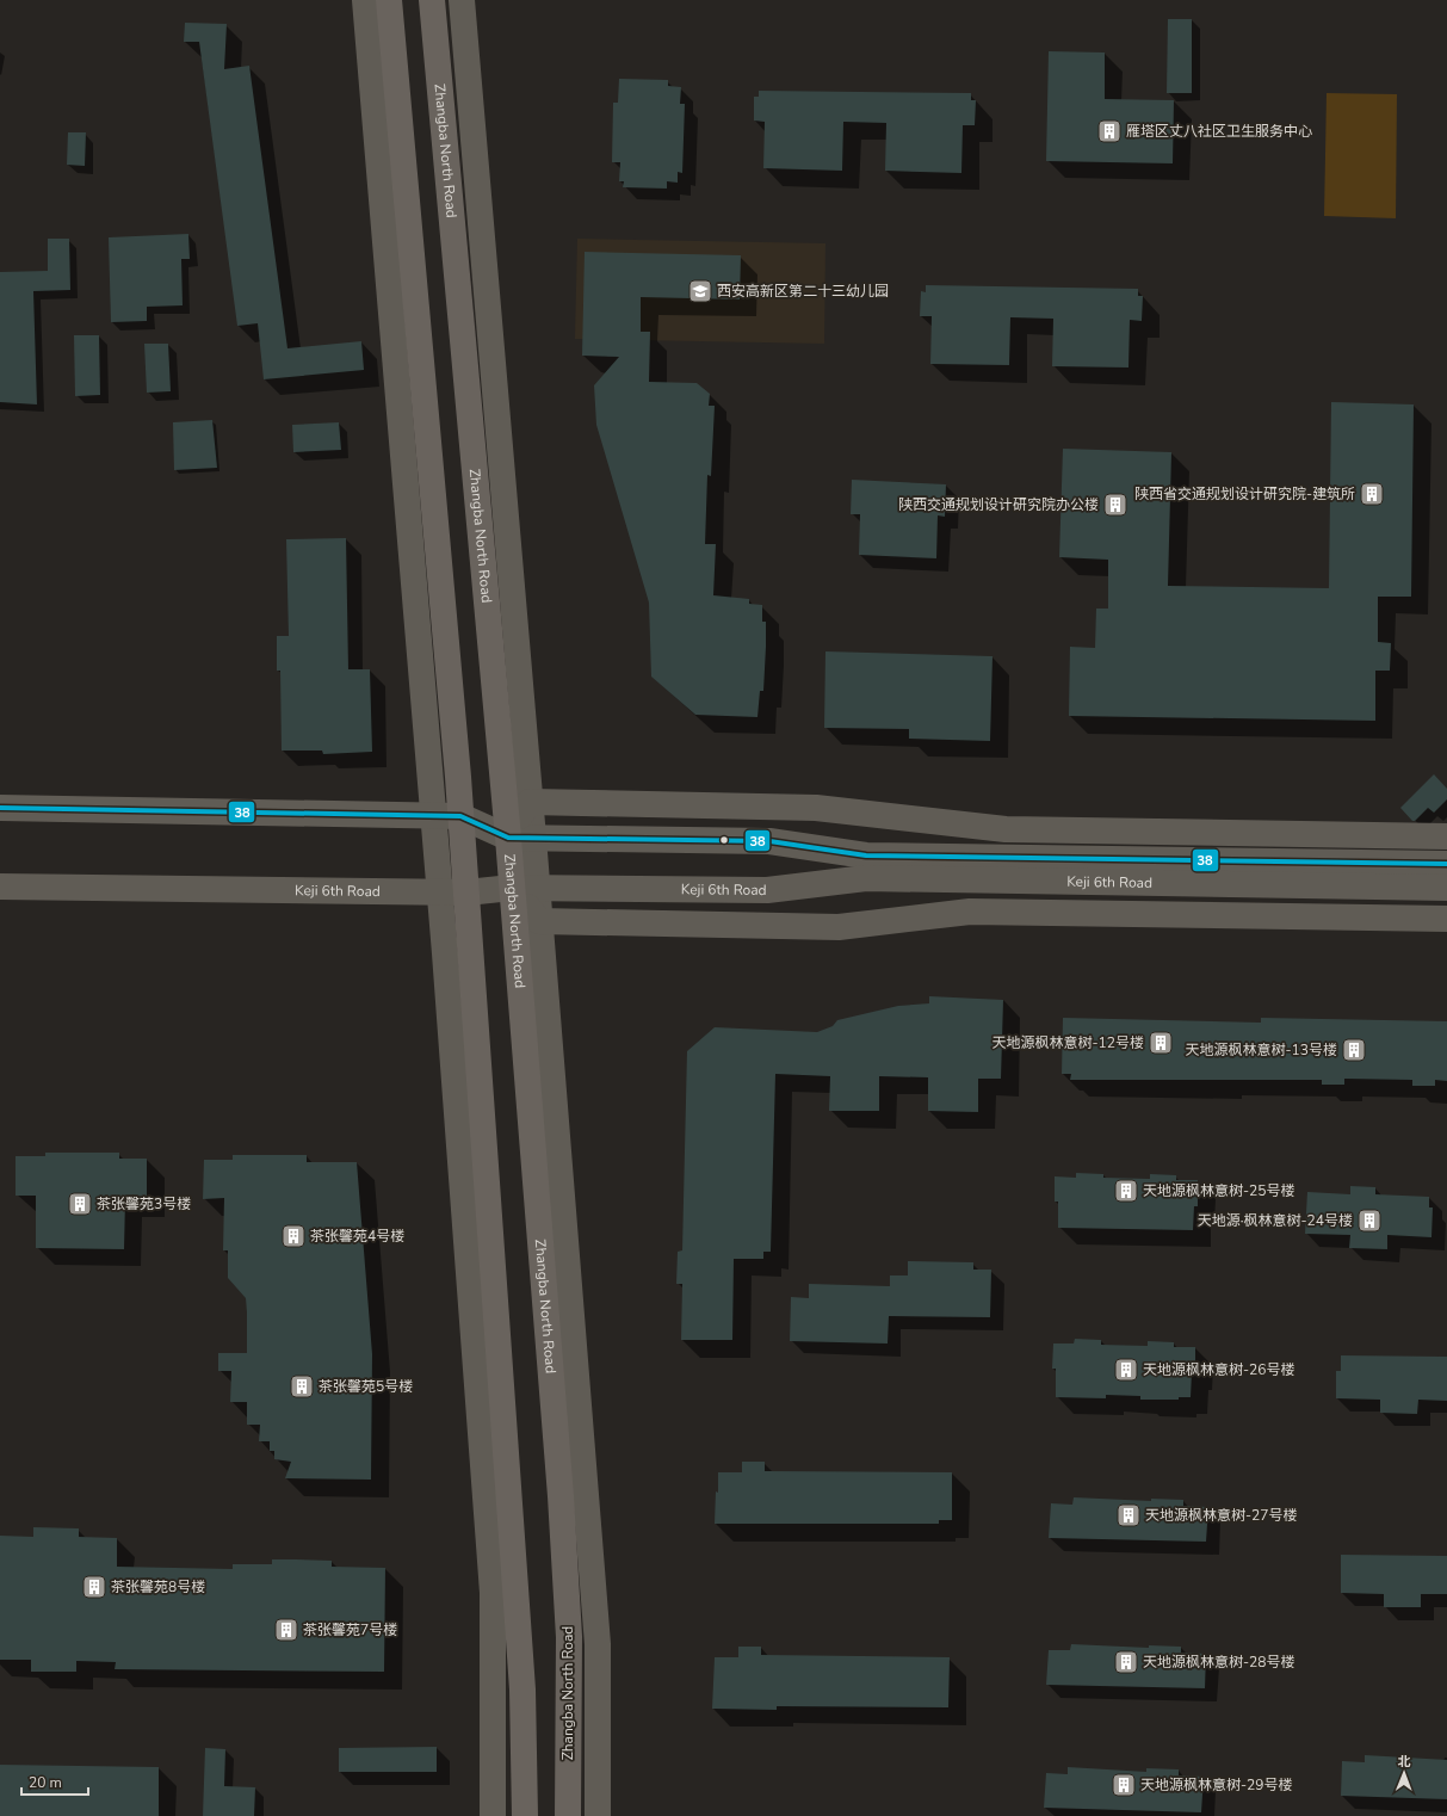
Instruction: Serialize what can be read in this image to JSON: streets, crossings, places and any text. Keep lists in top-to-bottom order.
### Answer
{
  "streets": {
    "main road": ["Zhangba North Road", "Keji 6th Road"]
  },
  "crossings": [
    ["Zhangba North Road", "Keji 6th Road"]
  ],
  "places": {
    "building": [
      "雁塔区丈八社区卫生服务中心",
      "陕西省交通规划设计研究院-建筑所",
      "陕西交通规划设计研究院办公楼",
      "天地源枫林意树-12号楼",
      "天地源枫林意树-13号楼",
      "天地源枫林意树-25号楼",
      "茶张馨苑3号楼",
      "天地源·枫林意树-24号楼",
      "茶张馨苑4号楼",
      "天地源枫林意树-26号楼",
      "茶张馨苑5号楼",
      "天地源枫林意树-27号楼",
      "茶张馨苑8号楼",
      "茶张馨苑7号楼",
      "天地源枫林意树-28号楼",
      "天地源枫林意树-29号楼"
    ],
    "school or university": ["西安高新区第二十三幼儿园"]
  },
  "lines": ["transit line 38"],
  "scale_bar": "20 m",
  "north": "top"
}
